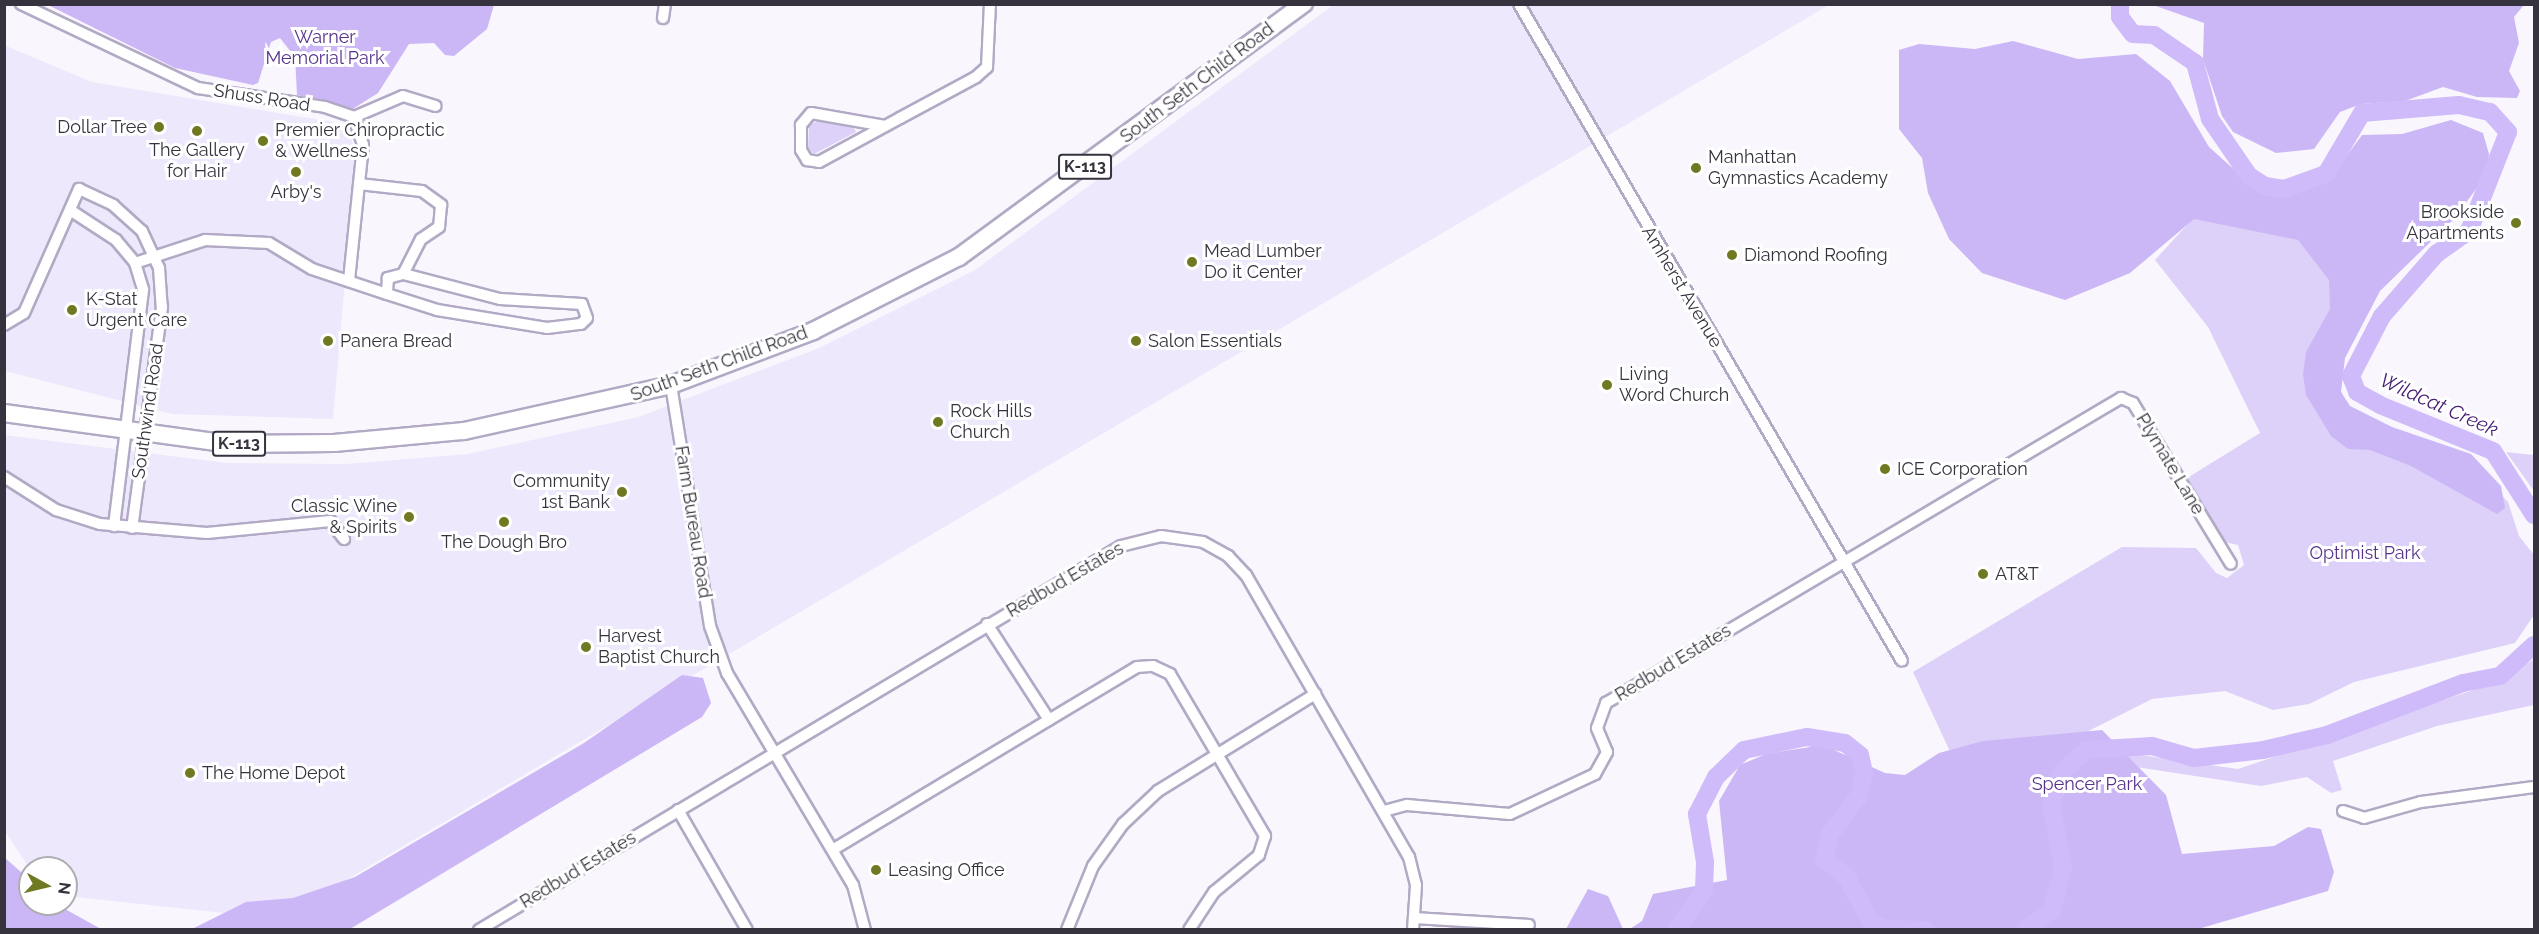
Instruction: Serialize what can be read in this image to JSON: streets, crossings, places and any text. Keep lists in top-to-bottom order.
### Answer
{
  "streets": {
    "main road": ["South Seth Child Road", "K-113"],
    "street": [
      "Shuss Road",
      "Amherst Avenue",
      "Southwind Road",
      "Plymate Lane",
      "Farm Bureau Road",
      "Redbud Estates"
    ]
  },
  "crossings": [
    ["South Seth Child Road", "Southwind Road"],
    ["South Seth Child Road", "Farm Bureau Road"],
    ["Amherst Avenue", "Plymate Lane"],
    ["Amherst Avenue", "Redbud Estates"],
    ["Plymate Lane", "Redbud Estates"],
    ["Farm Bureau Road", "Redbud Estates"]
  ],
  "water": ["Wildcat Creek"],
  "parks": ["Warner Memorial Park", "Optimist Park", "Spencer Park"],
  "places": [
    "Dollar Tree",
    "The Gallery for Hair",
    "Premier Chiropractic & Wellness",
    "Manhattan Gymnastics Academy",
    "Arby's",
    "Brookside Apartments",
    "Diamond Roofing",
    "Mead Lumber Do it Center",
    "K-Stat Urgent Care",
    "Panera Bread",
    "Salon Essentials",
    "Living Word Church",
    "Rock Hills Church",
    "ICE Corporation",
    "Community 1st Bank",
    "Classic Wine & Spirits",
    "The Dough Bro",
    "AT&T",
    "Harvest Baptist Church",
    "The Home Depot",
    "Leasing Office"
  ],
  "north": "right"
}
